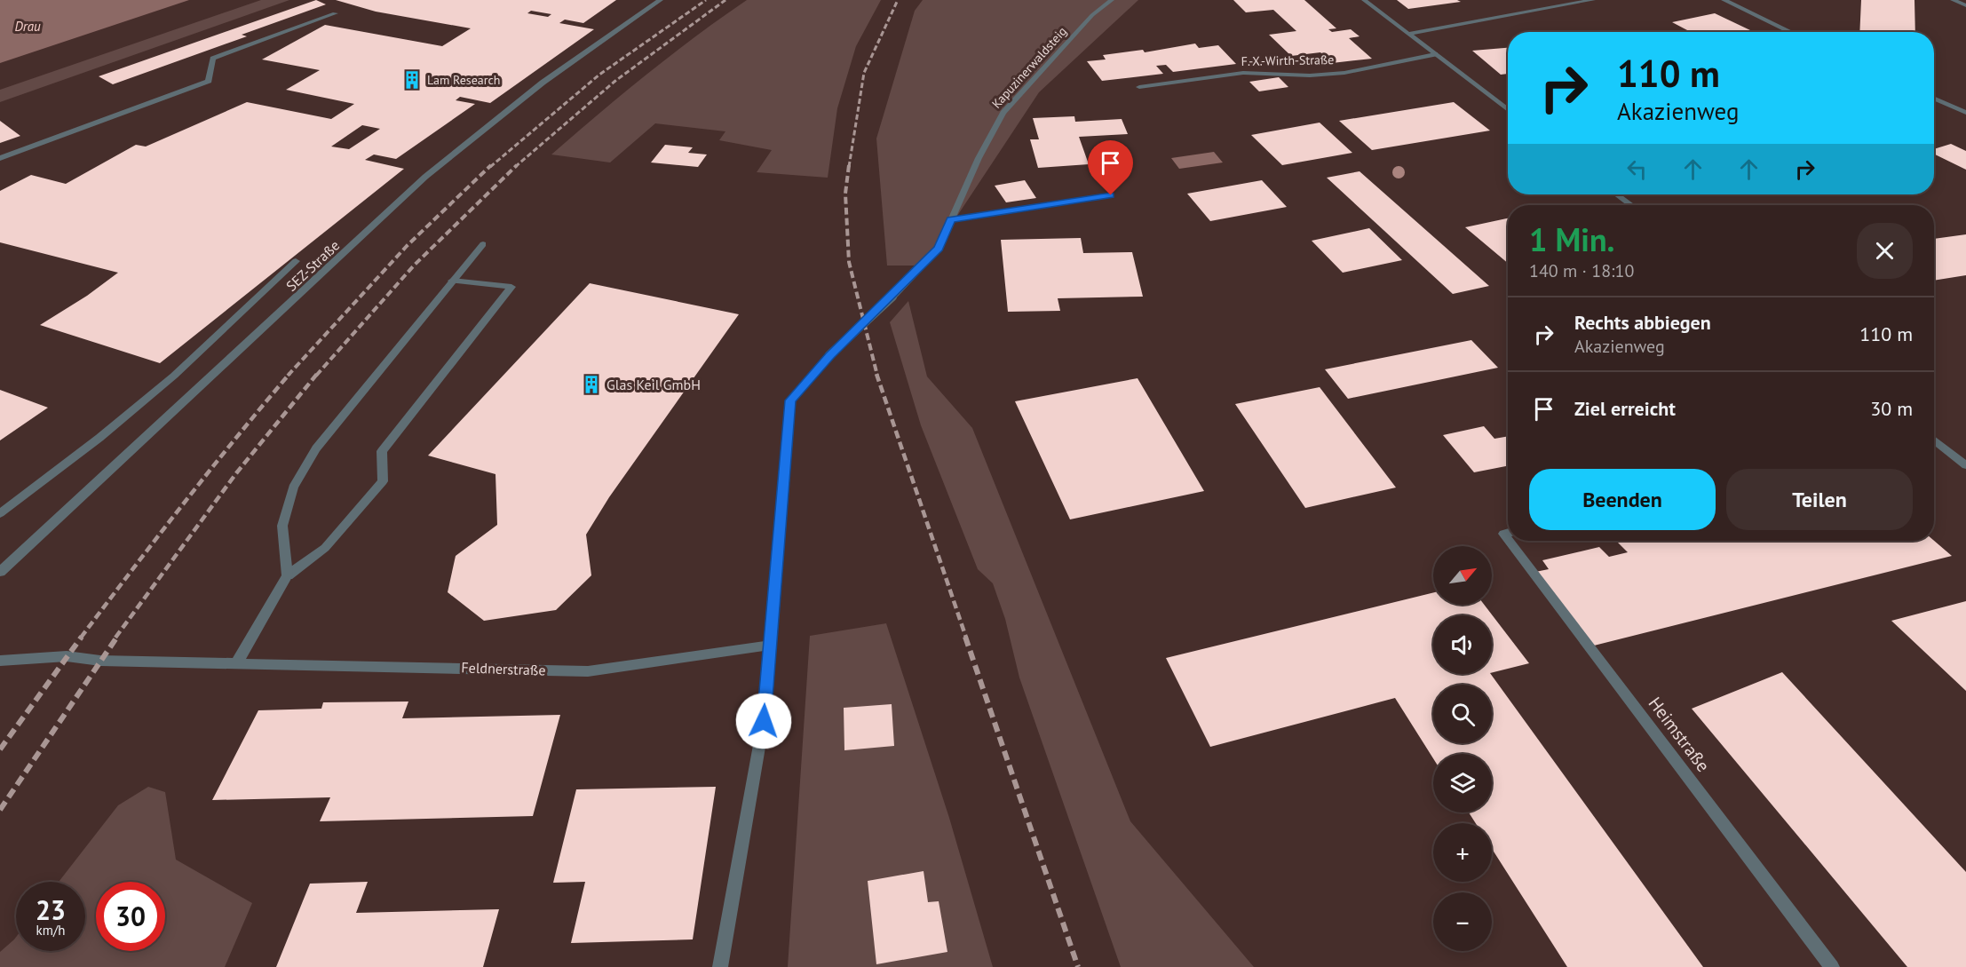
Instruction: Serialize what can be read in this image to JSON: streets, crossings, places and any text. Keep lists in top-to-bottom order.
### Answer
{
  "streets": {
    "street": [
      "F.-X.-Wirth-Straße",
      "Kapuzinerwaldsteig",
      "SEZ-Straße",
      "Feldnerstraße",
      "Heimstraße"
    ]
  },
  "water": ["Drau"],
  "places": {
    "building": ["Lam Research", "Glas Keil GmbH"]
  },
  "north": "top right",
  "page": {
    "turn": ["110 m", "Akazienweg"],
    "heading": ["1 Min.", "140 m · 18:10"],
    "list": [
      {
        "name": "Rechts abbiegen",
        "note": "Akazienweg",
        "value": "110 m"
      },
      {
        "name": "Ziel erreicht",
        "value": "30 m"
      }
    ],
    "buttons": ["Beenden", "Teilen"],
    "map_buttons": ["+", "−"],
    "speed": "23 km/h",
    "limit": "30"
  }
}
